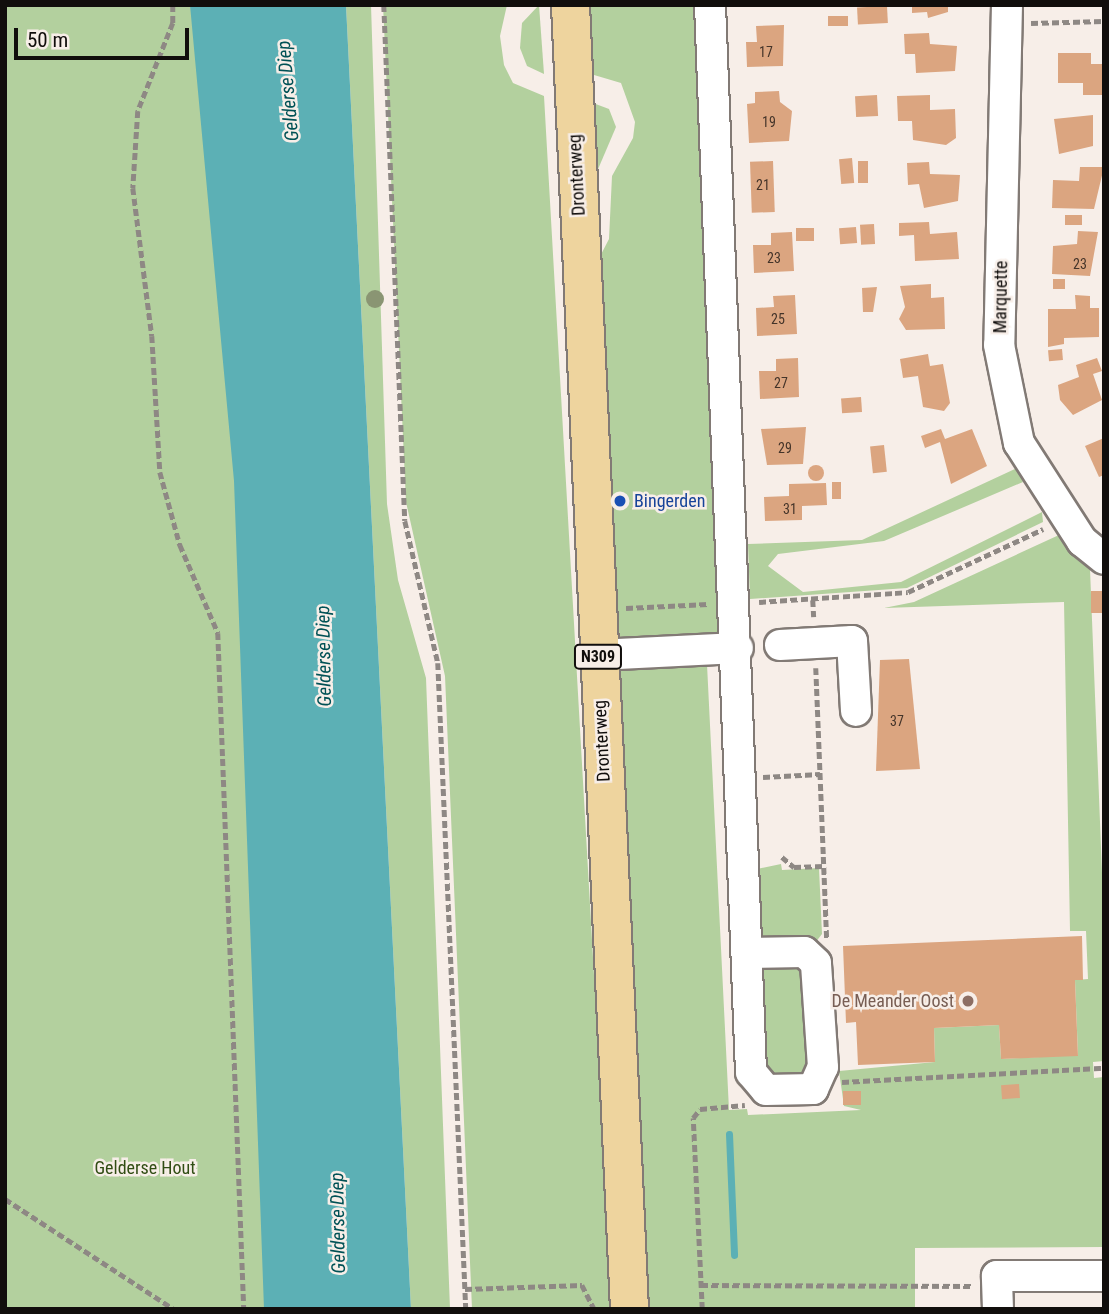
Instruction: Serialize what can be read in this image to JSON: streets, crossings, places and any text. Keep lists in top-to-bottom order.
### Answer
{
  "streets": {
    "main road": ["Dronterweg", "N309"],
    "street": ["Marquette"]
  },
  "water": ["Gelderse Diep"],
  "parks": ["Gelderse Hout"],
  "places": ["Bingerden", "De Meander Oost"],
  "house_numbers": [
    "17",
    "19",
    "21",
    "23",
    "23",
    "25",
    "27",
    "29",
    "31",
    "37"
  ],
  "scale_bar": "50 m"
}
